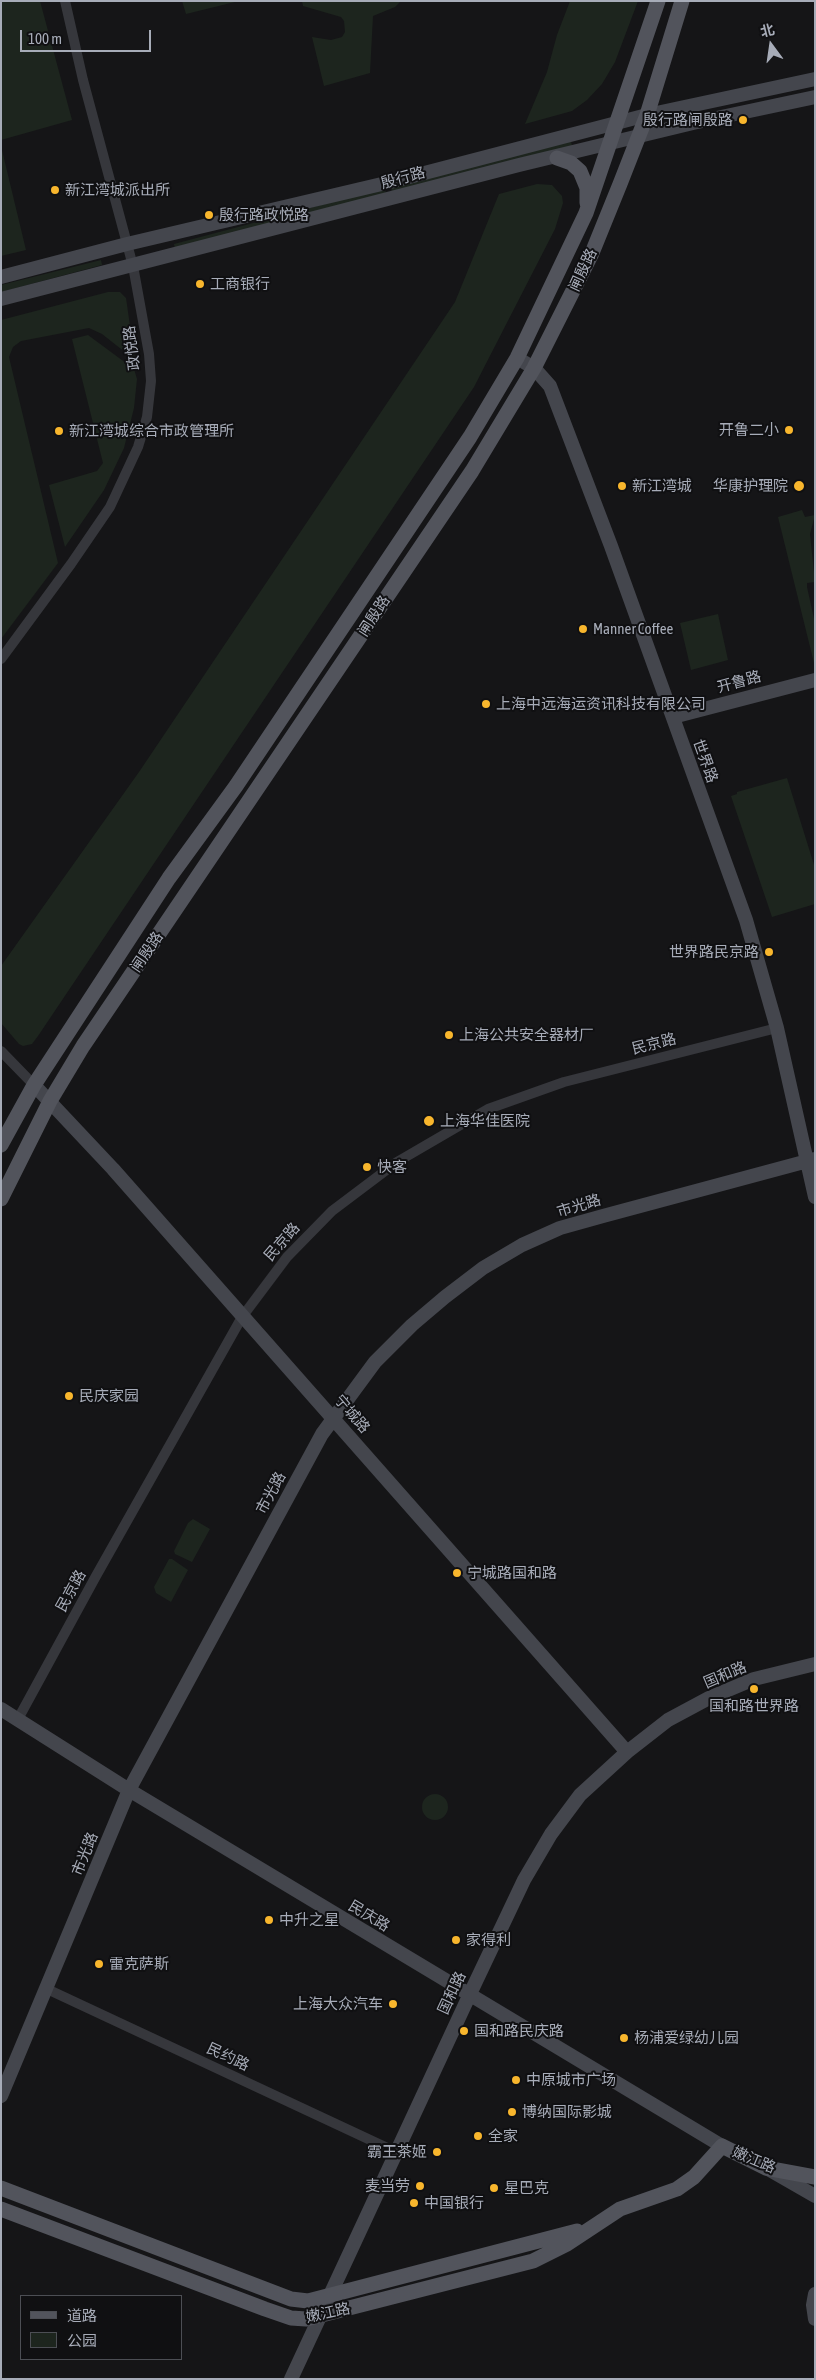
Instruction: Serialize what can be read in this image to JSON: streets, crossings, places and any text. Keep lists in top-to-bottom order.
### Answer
{
  "streets": {
    "main road": ["闸殷路", "嫩江路"],
    "street": [
      "殷行路",
      "政悦路",
      "开鲁路",
      "世界路",
      "民京路",
      "市光路",
      "宁城路",
      "国和路",
      "民庆路",
      "民约路"
    ]
  },
  "crossings": [
    ["殷行路", "闸殷路"],
    ["殷行路", "政悦路"],
    ["闸殷路", "世界路"],
    ["闸殷路", "宁城路"],
    ["开鲁路", "世界路"],
    ["世界路", "民京路"],
    ["世界路", "市光路"],
    ["民京路", "宁城路"],
    ["民京路", "民庆路"],
    ["市光路", "宁城路"],
    ["市光路", "民庆路"],
    ["市光路", "民约路"],
    ["宁城路", "国和路"],
    ["国和路", "民庆路"],
    ["国和路", "民约路"],
    ["国和路", "嫩江路"],
    ["民庆路", "嫩江路"]
  ],
  "places": [
    "殷行路闸殷路",
    "新江湾城派出所",
    "殷行路政悦路",
    "工商银行",
    "开鲁二小",
    "新江湾城综合市政管理所",
    "新江湾城",
    "华康护理院",
    "Manner Coffee",
    "上海中远海运资讯科技有限公司",
    "世界路民京路",
    "上海公共安全器材厂",
    "上海华佳医院",
    "快客",
    "民庆家园",
    "宁城路国和路",
    "国和路世界路",
    "中升之星",
    "家得利",
    "雷克萨斯",
    "上海大众汽车",
    "国和路民庆路",
    "杨浦爱绿幼儿园",
    "中原城市广场",
    "博纳国际影城",
    "全家",
    "霸王茶姬",
    "麦当劳",
    "星巴克",
    "中国银行"
  ],
  "legend": ["道路", "公园"],
  "scale_bar": "100 m",
  "north": "top"
}
